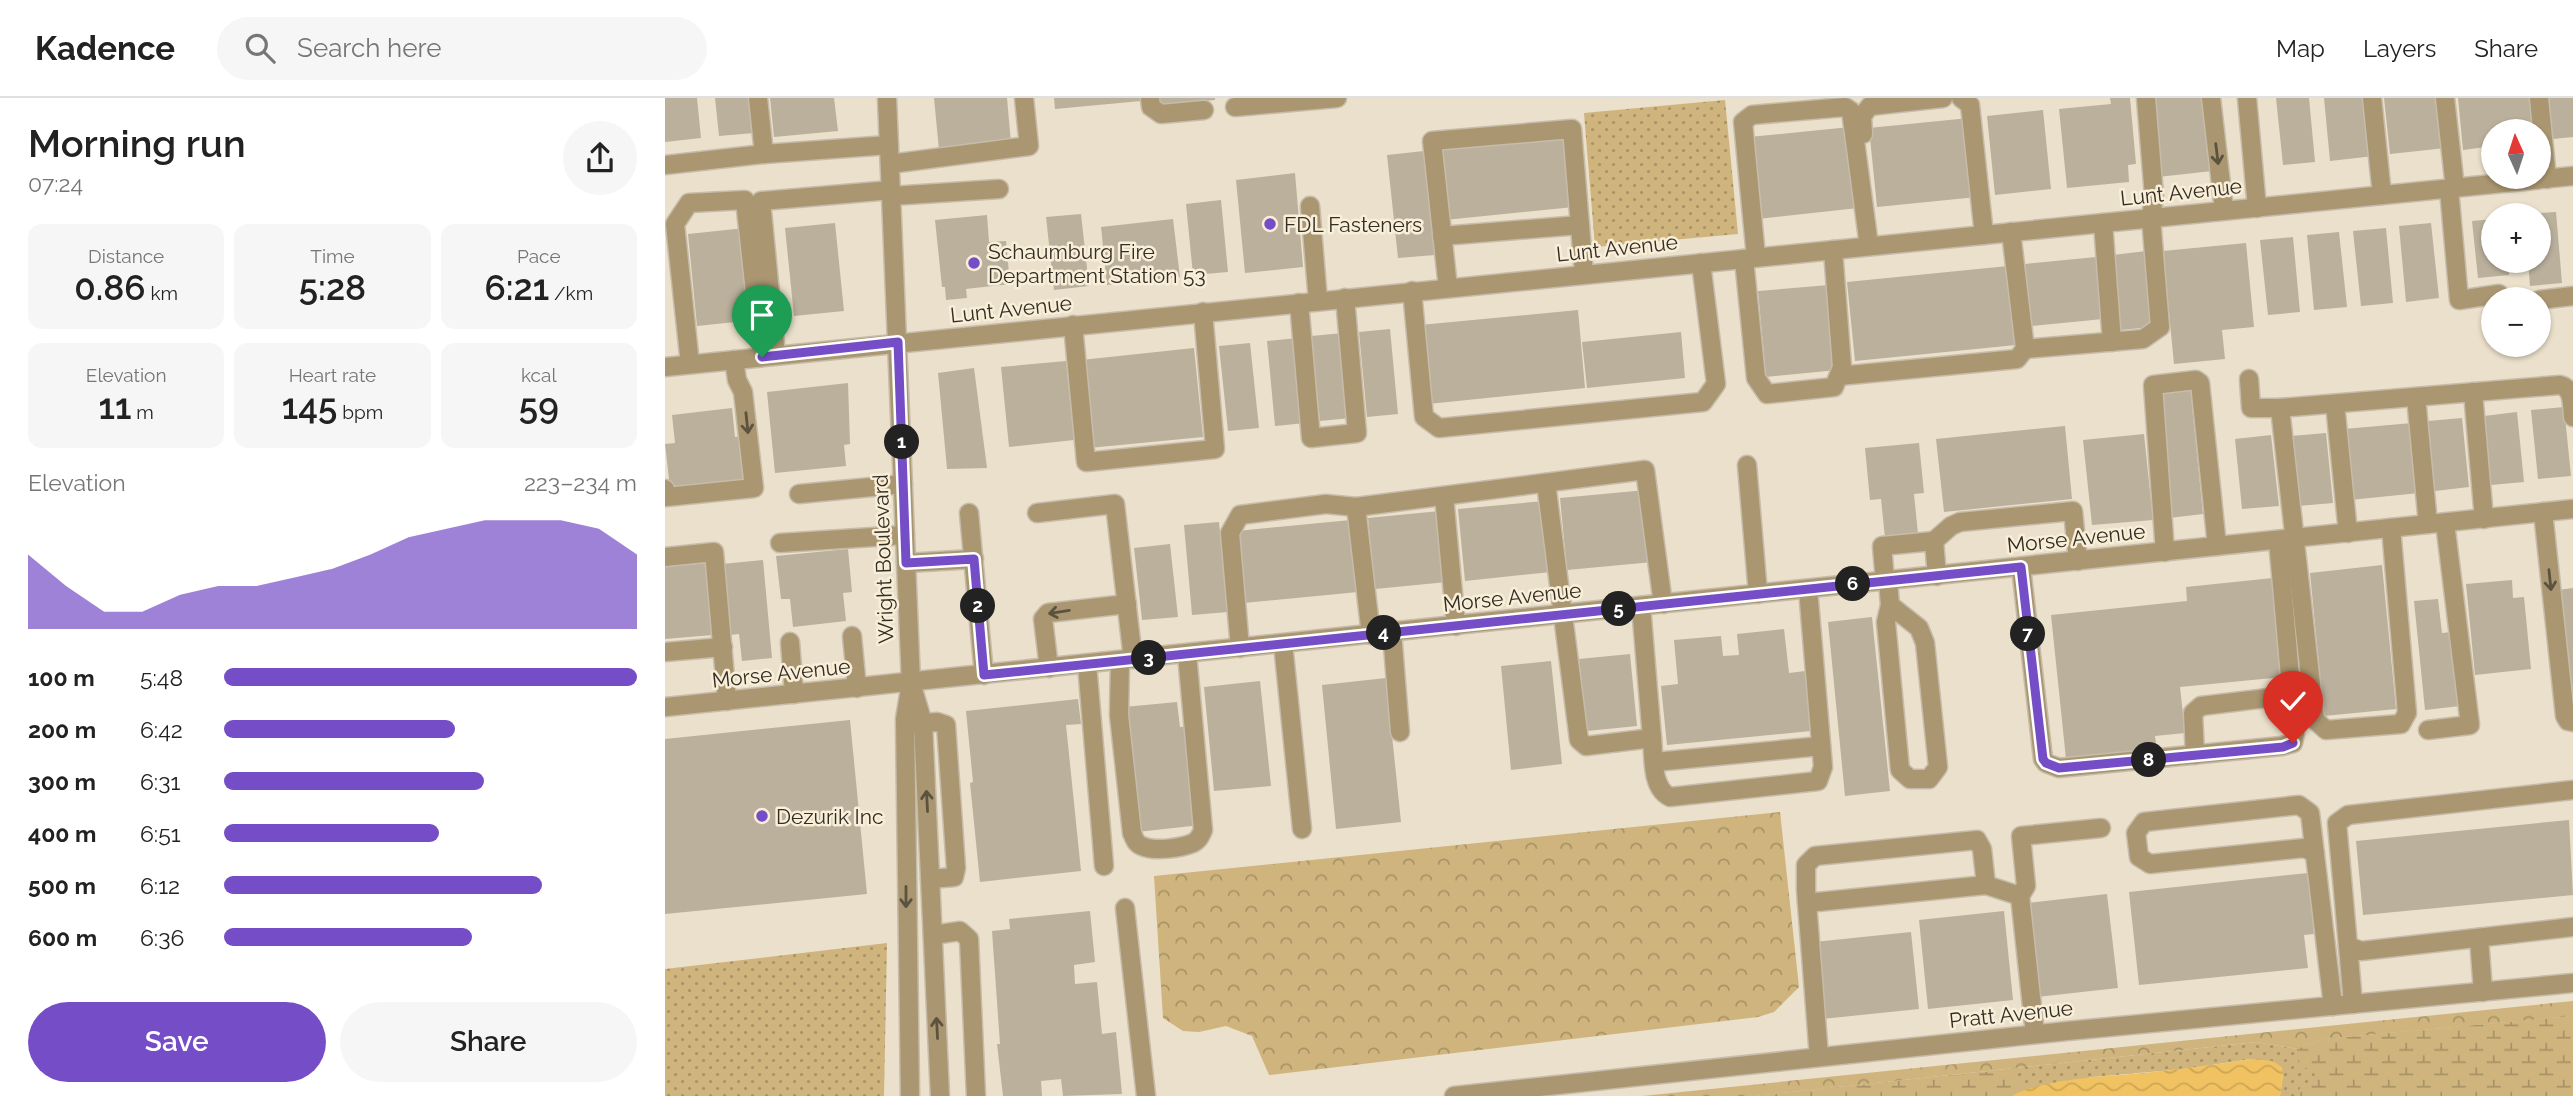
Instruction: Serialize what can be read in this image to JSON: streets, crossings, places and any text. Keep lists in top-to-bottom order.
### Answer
{
  "streets": {
    "street": [
      "Lunt Avenue",
      "Morse Avenue",
      "Wright Boulevard",
      "Pratt Avenue"
    ]
  },
  "crossings": [
    ["Lunt Avenue", "Wright Boulevard"],
    ["Morse Avenue", "Wright Boulevard"]
  ],
  "places": ["FDL Fasteners", "Schaumburg Fire Department Station 53", "Dezurik Inc"],
  "north": "top",
  "page": {
    "header": "Kadence",
    "search": "Search here",
    "nav": ["Map", "Layers", "Share"],
    "heading": ["Morning run", "07:24"],
    "map_buttons": ["+", "−"],
    "stats": [
      ["Distance", "0.86 km"],
      ["Time", "5:28"],
      ["Pace", "6:21 /km"],
      ["Elevation", "11 m"],
      ["Heart rate", "145 bpm"],
      ["kcal", "59"]
    ],
    "pins": [
      "1",
      "6",
      "2",
      "5",
      "4",
      "7",
      "3",
      "8"
    ],
    "chart": ["Elevation", "223–234 m"],
    "list": [
      {
        "name": "100 m",
        "note": "5:48"
      },
      {
        "name": "200 m",
        "note": "6:42"
      },
      {
        "name": "300 m",
        "note": "6:31"
      },
      {
        "name": "400 m",
        "note": "6:51"
      },
      {
        "name": "500 m",
        "note": "6:12"
      },
      {
        "name": "600 m",
        "note": "6:36"
      }
    ],
    "buttons": ["Save", "Share"]
  }
}
